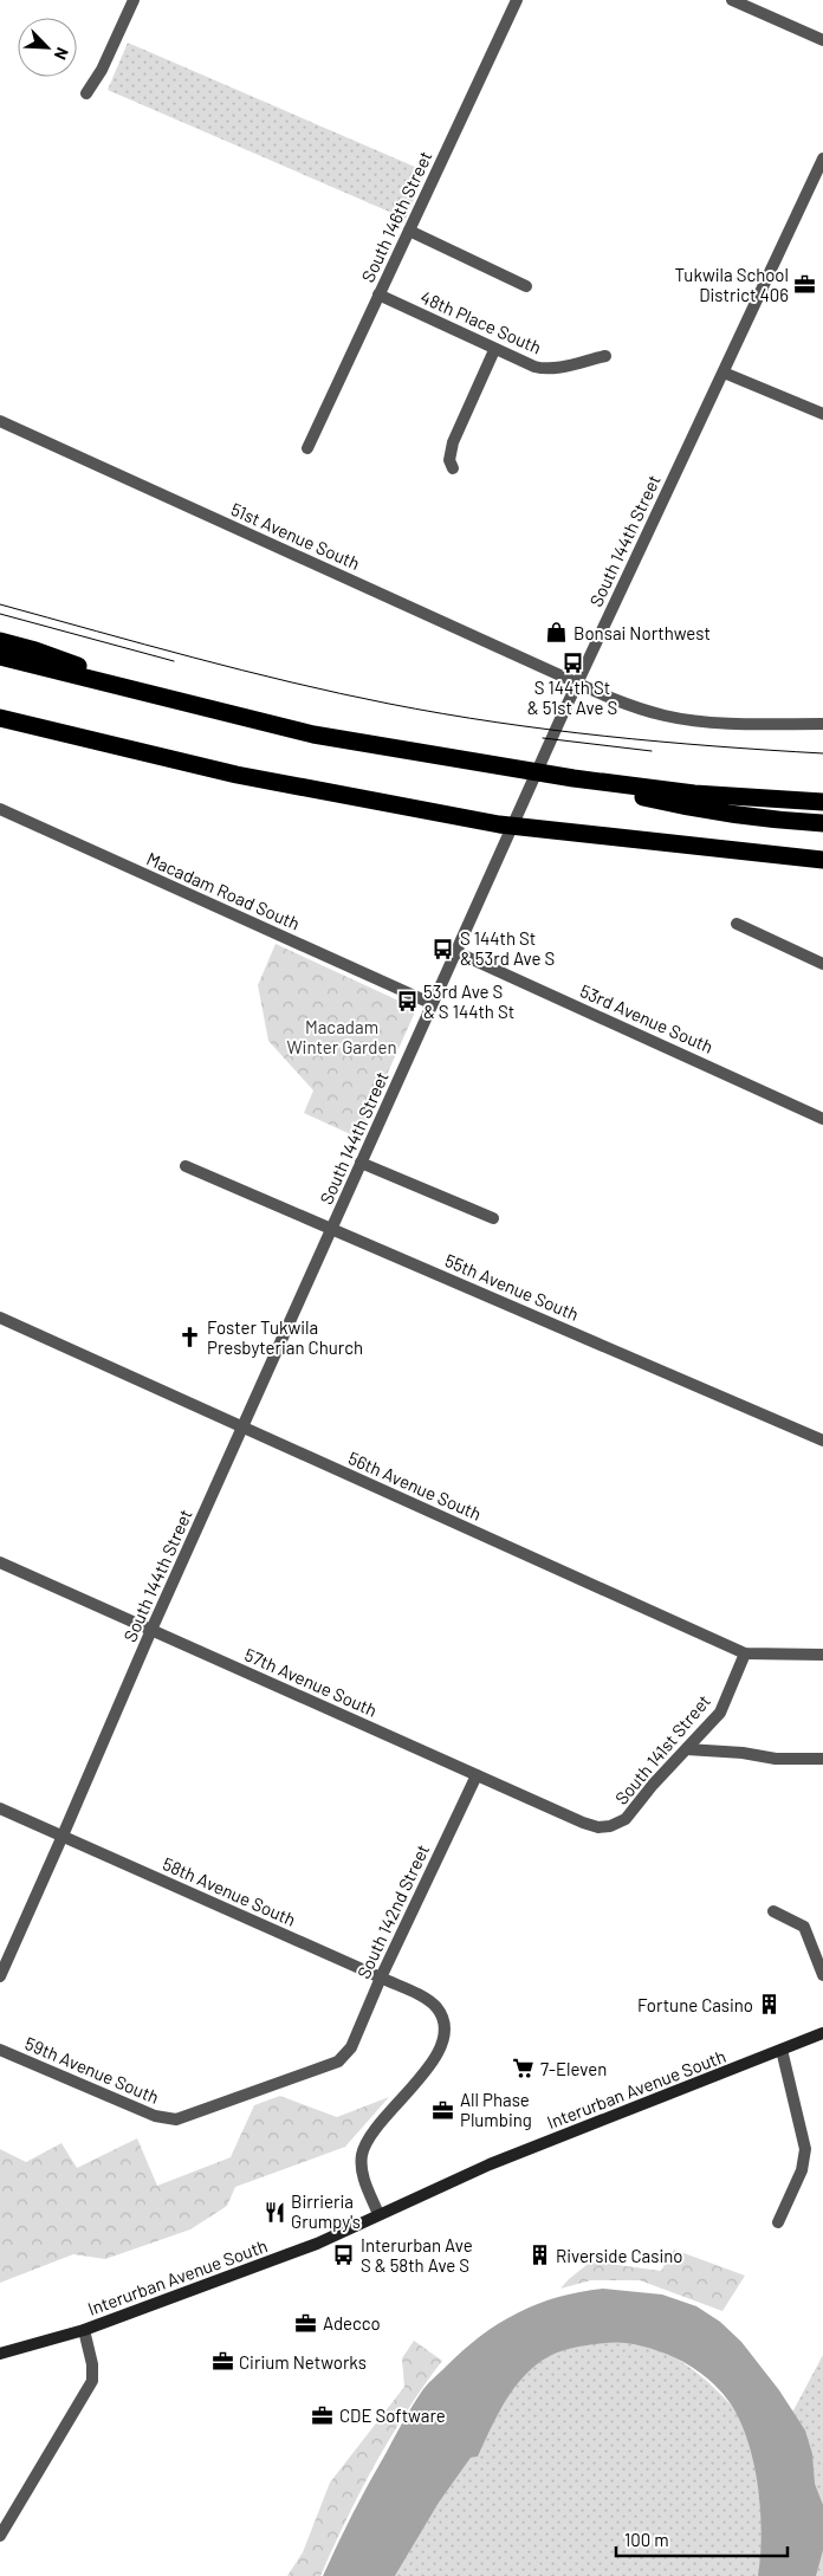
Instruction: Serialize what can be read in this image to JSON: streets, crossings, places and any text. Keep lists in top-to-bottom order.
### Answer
{
  "streets": {
    "main road": ["Interurban Avenue South"],
    "street": [
      "South 146th Street",
      "48th Place South",
      "51st Avenue South",
      "South 144th Street",
      "Macadam Road South",
      "53rd Avenue South",
      "55th Avenue South",
      "56th Avenue South",
      "57th Avenue South",
      "South 141st Street",
      "58th Avenue South",
      "South 142nd Street",
      "59th Avenue South"
    ]
  },
  "crossings": [
    ["South 146th Street", "48th Place South"],
    ["51st Avenue South", "South 144th Street"],
    ["South 144th Street", "Macadam Road South"],
    ["South 144th Street", "53rd Avenue South"],
    ["South 144th Street", "55th Avenue South"],
    ["South 144th Street", "56th Avenue South"],
    ["South 144th Street", "57th Avenue South"],
    ["South 144th Street", "58th Avenue South"],
    ["56th Avenue South", "South 141st Street"],
    ["57th Avenue South", "South 141st Street"],
    ["57th Avenue South", "South 142nd Street"],
    ["58th Avenue South", "South 142nd Street"],
    ["58th Avenue South", "Interurban Avenue South"],
    ["South 142nd Street", "59th Avenue South"]
  ],
  "parks": ["Macadam Winter Garden"],
  "places": {
    "office": [
      "Tukwila School District 406",
      "All Phase Plumbing",
      "Adecco",
      "Cirium Networks",
      "CDE Software"
    ],
    "shop": ["Bonsai Northwest"],
    "bus stop": [
      "S 144th St & 51st Ave S",
      "S 144th St & 53rd Ave S",
      "53rd Ave S & S 144th St",
      "Interurban Ave S & 58th Ave S"
    ],
    "church": ["Foster Tukwila Presbyterian Church"],
    "building": ["Fortune Casino", "Riverside Casino"],
    "supermarket": ["7-Eleven"],
    "restaurant": ["Birrieria Grumpy's"]
  },
  "scale_bar": "100 m",
  "north": "bottom right"
}
